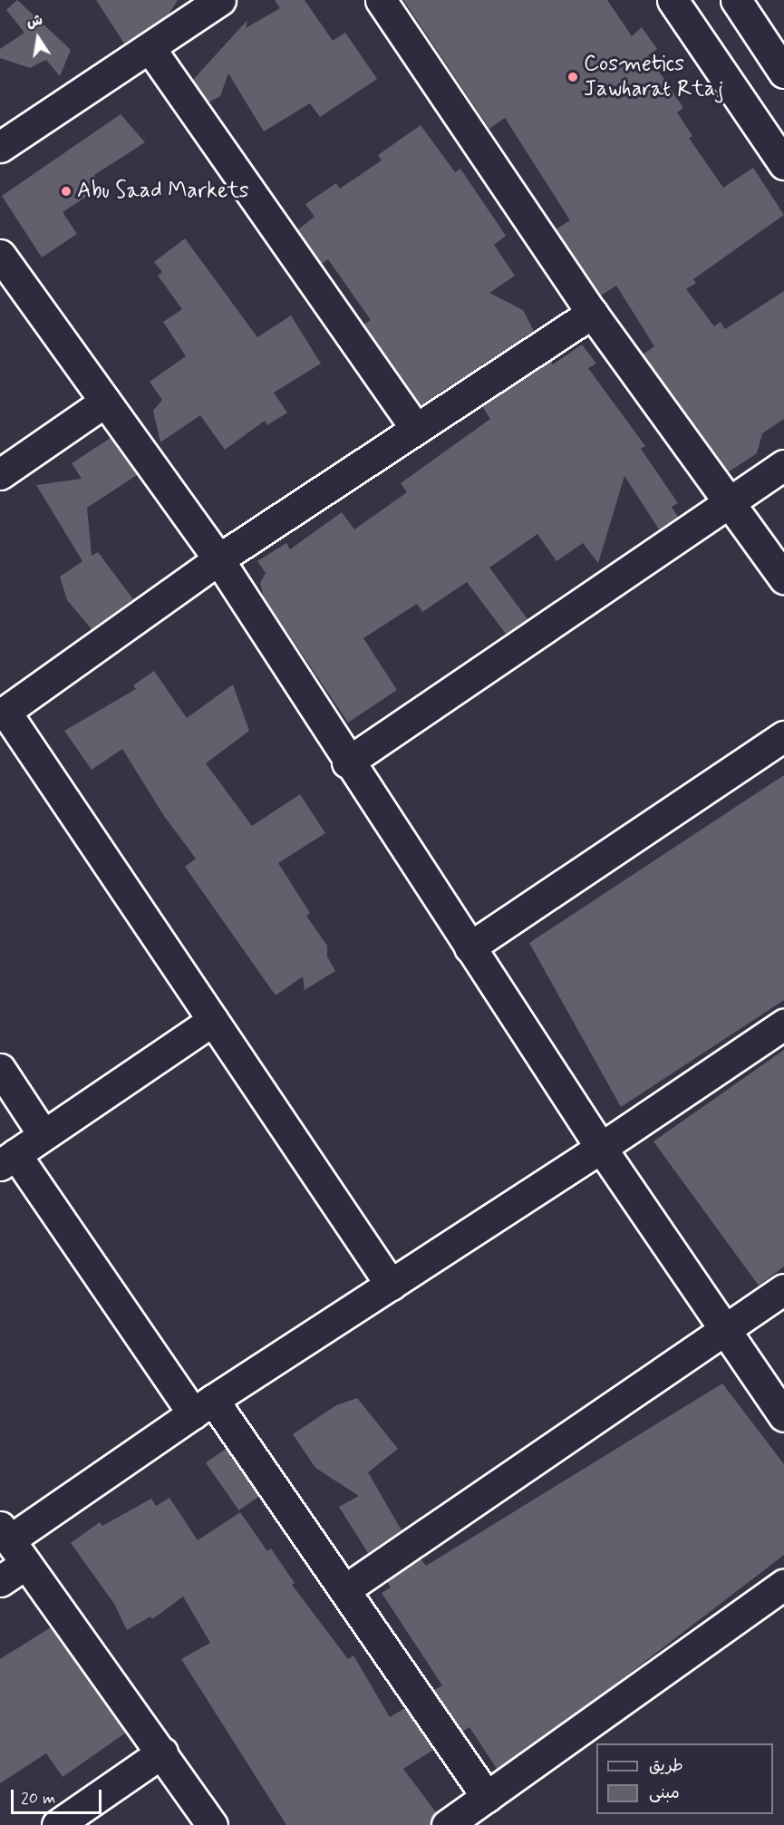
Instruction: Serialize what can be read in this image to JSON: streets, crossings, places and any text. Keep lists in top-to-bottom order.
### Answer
{
  "places": ["Cosmetics Jawharat Rtaj", "Abu Saad Markets"],
  "legend": ["طريق", "مبنى"],
  "scale_bar": "20 m",
  "north": "top"
}
